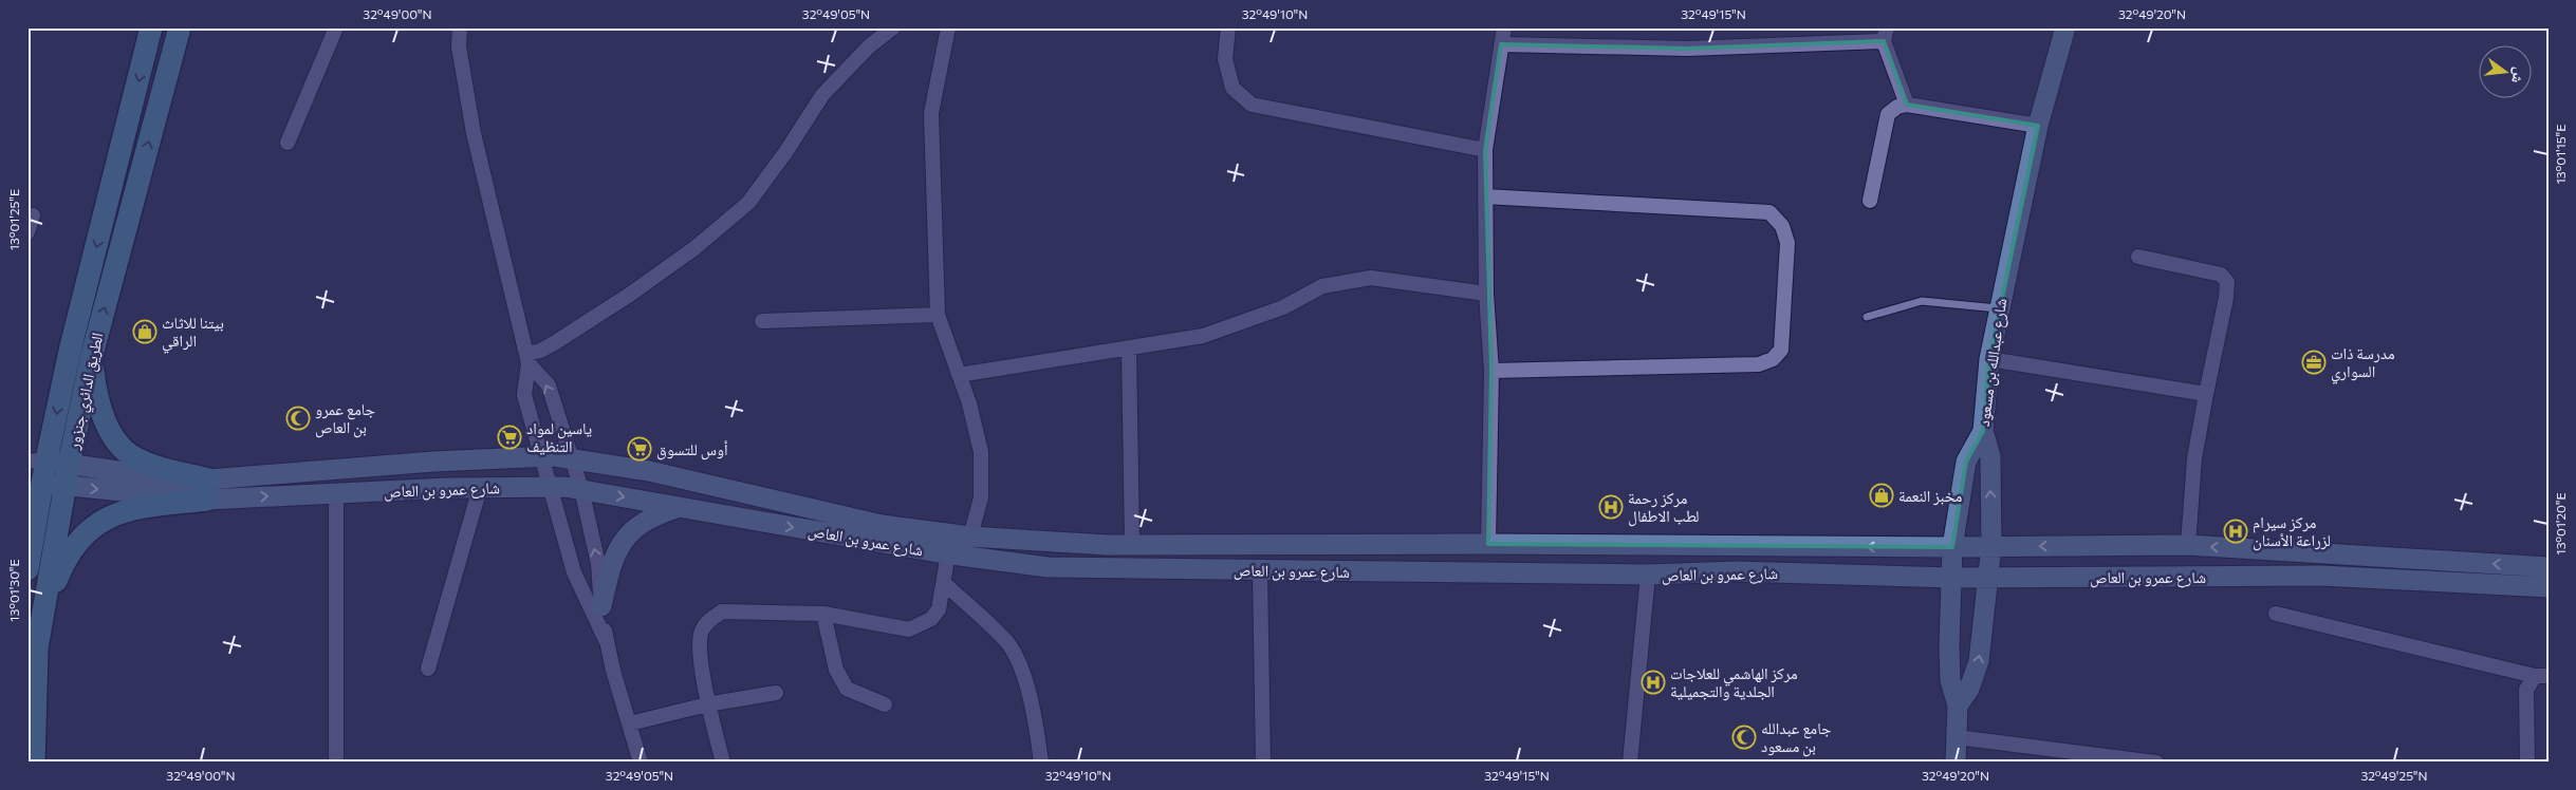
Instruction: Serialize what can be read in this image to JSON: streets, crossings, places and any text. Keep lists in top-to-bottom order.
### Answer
{
  "streets": {
    "main road": ["الطريق الدائري جنزور"],
    "street": ["شارع عبدالله بن مسعود", "شارع عمرو بن العاص"]
  },
  "crossings": [
    ["شارع عبدالله بن مسعود", "شارع عمرو بن العاص"],
    ["الطريق الدائري جنزور", "شارع عمرو بن العاص"]
  ],
  "places": {
    "shop": ["بيتنا للاثاث الراقي", "مخبز النعمة"],
    "office": ["مدرسة ذات السواري"],
    "mosque": ["جامع عمرو بن العاص", "جامع عبدالله بن مسعود"],
    "supermarket": ["ياسين لمواد التنظيف", "أوس للتسوق"],
    "hospital": ["مركز رحمة لطب الاطفال", "مركز سيرام لزراعة الأسنان", "مركز الهاشمي للعلاجات الجلدية والتجميلية"]
  },
  "north": "right",
  "coordinates": [
    "32°49'00\"N",
    "32°49'05\"N",
    "32°49'10\"N",
    "32°49'15\"N",
    "32°49'20\"N",
    "13°01'15\"E",
    "13°01'25\"E",
    "13°01'20\"E",
    "13°01'30\"E",
    "32°49'25\"N"
  ]
}
